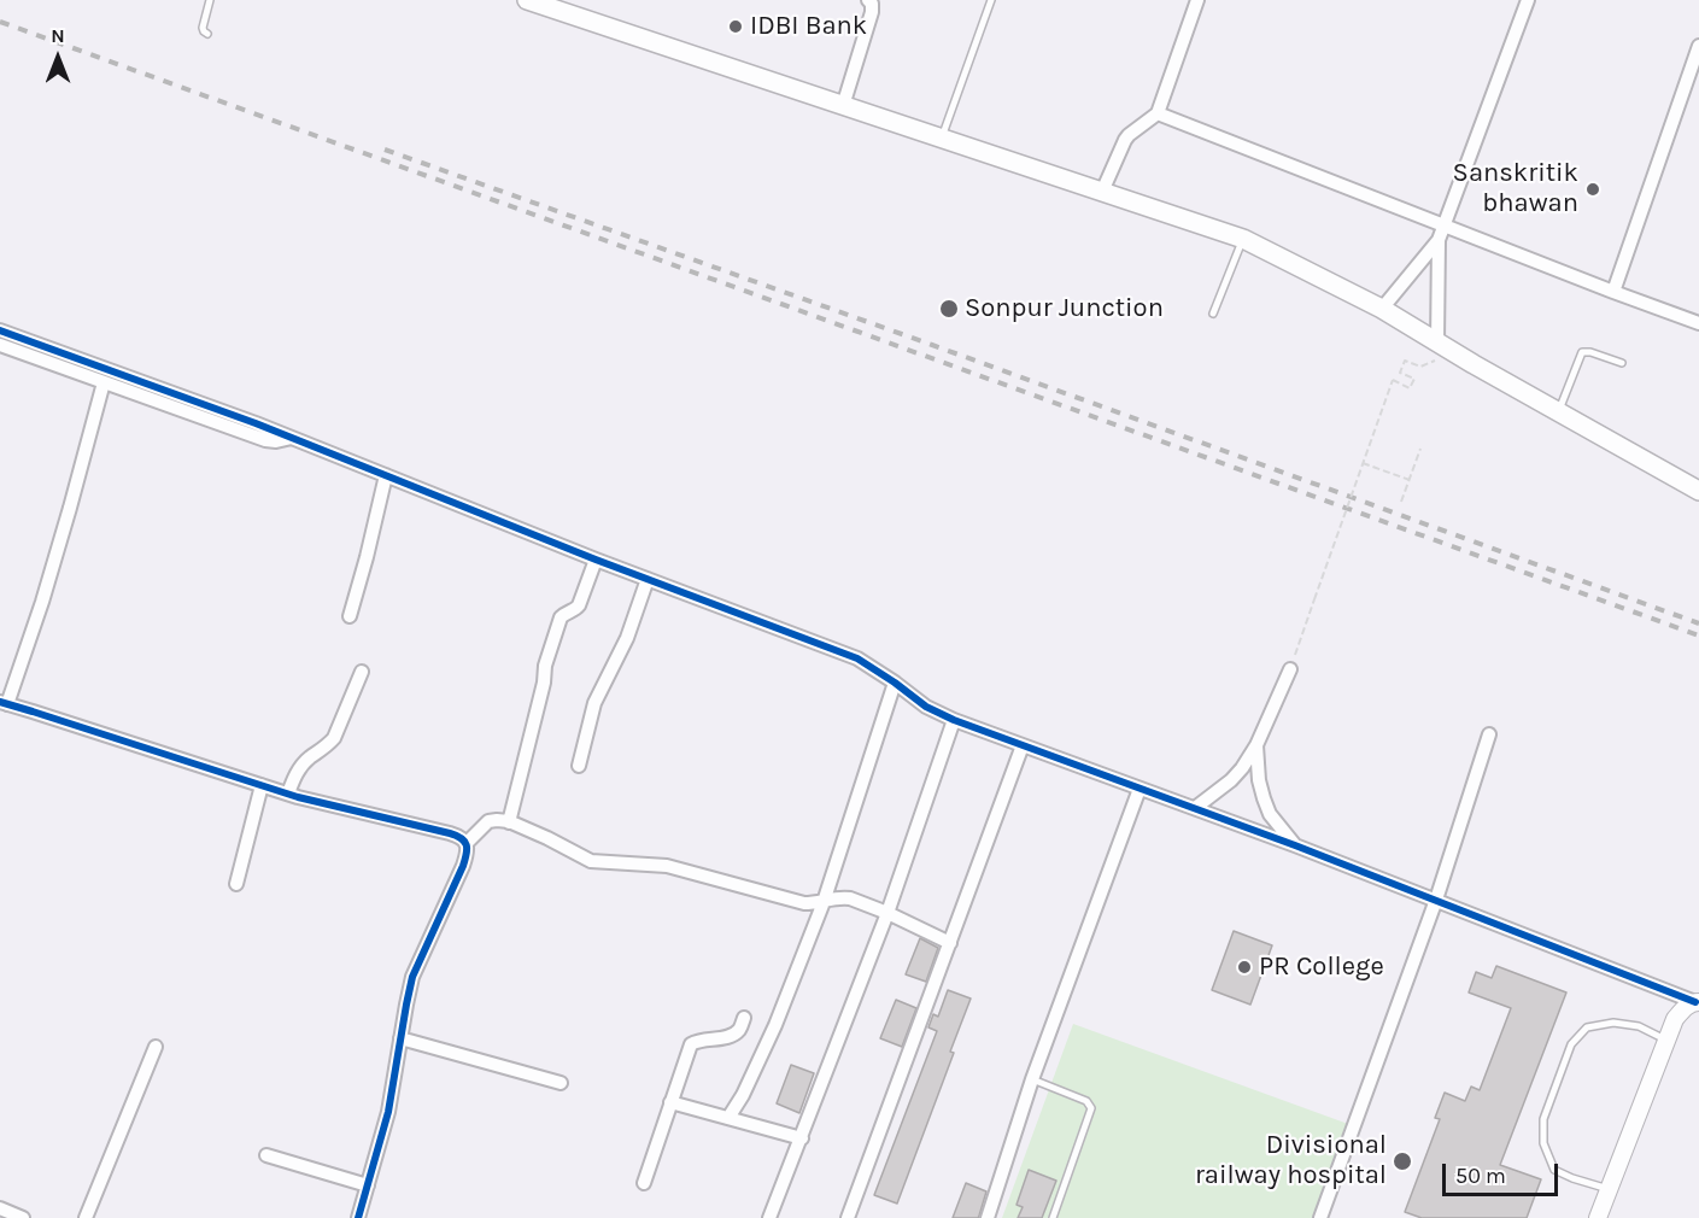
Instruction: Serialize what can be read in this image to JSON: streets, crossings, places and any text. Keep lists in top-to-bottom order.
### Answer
{
  "places": [
    "IDBI Bank",
    "Sanskritik bhawan",
    "Sonpur Junction",
    "PR College",
    "Divisional railway hospital"
  ],
  "scale_bar": "50 m",
  "north": "top"
}
